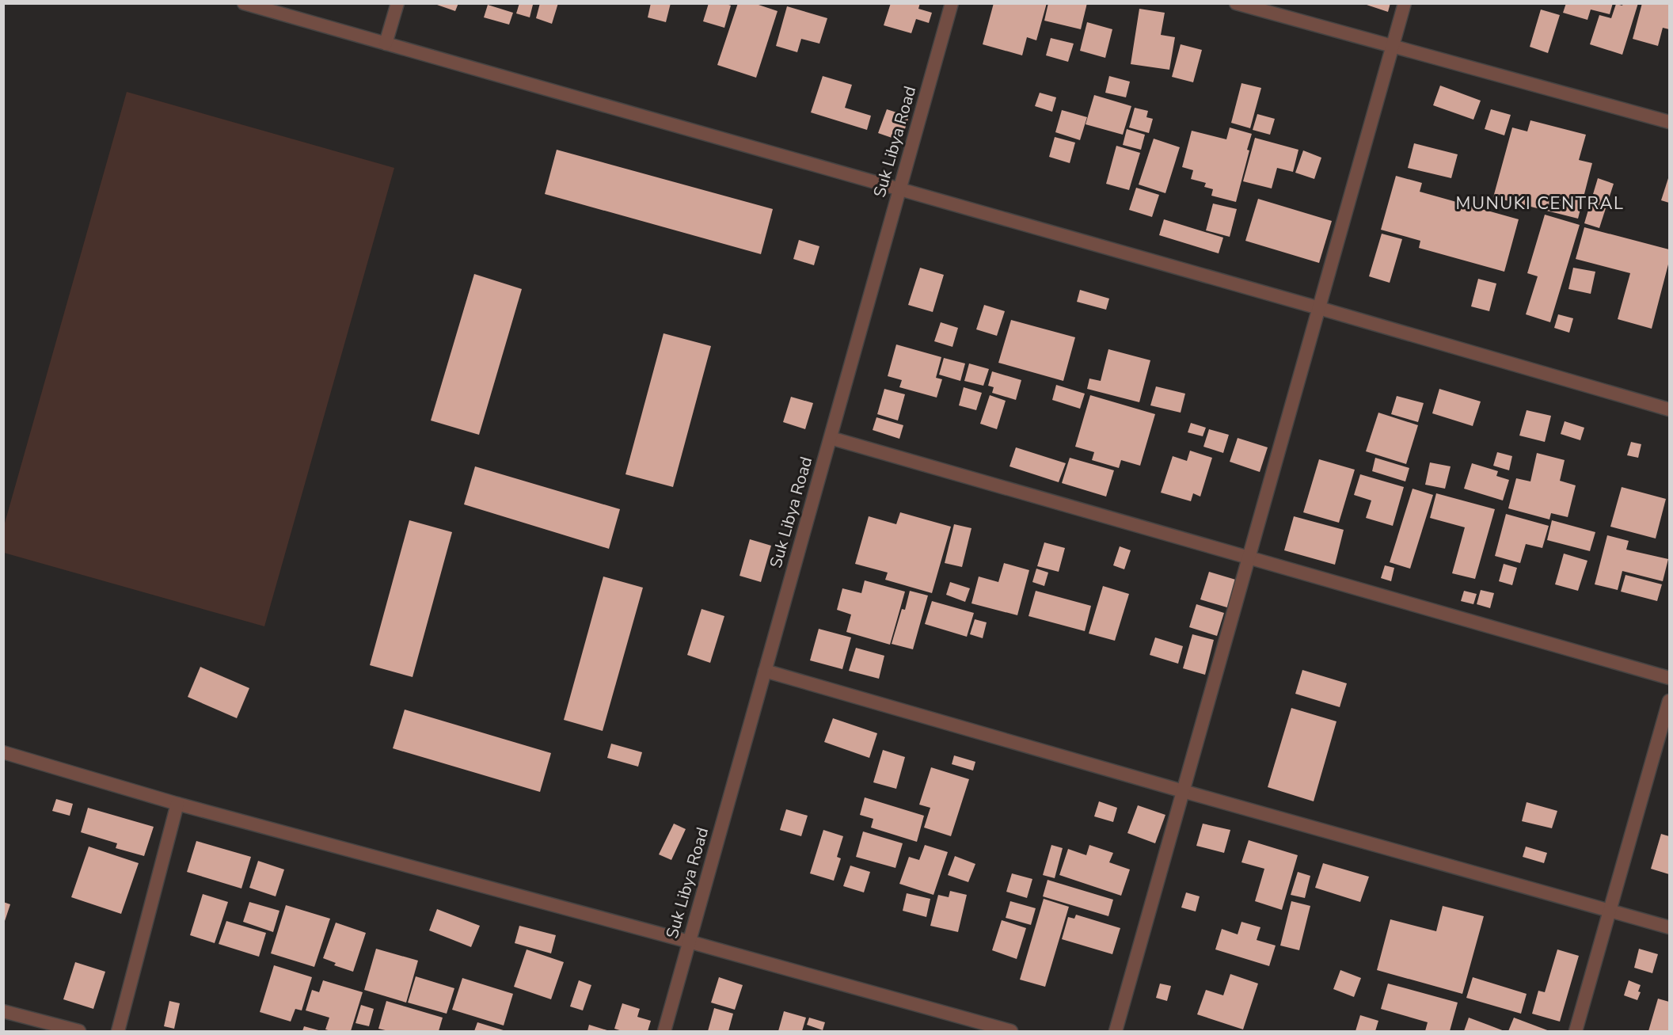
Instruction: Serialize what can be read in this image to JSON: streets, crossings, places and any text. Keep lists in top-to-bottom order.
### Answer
{
  "streets": {
    "street": ["Suk Libya Road"]
  },
  "districts": ["MUNUKI CENTRAL"]
}
